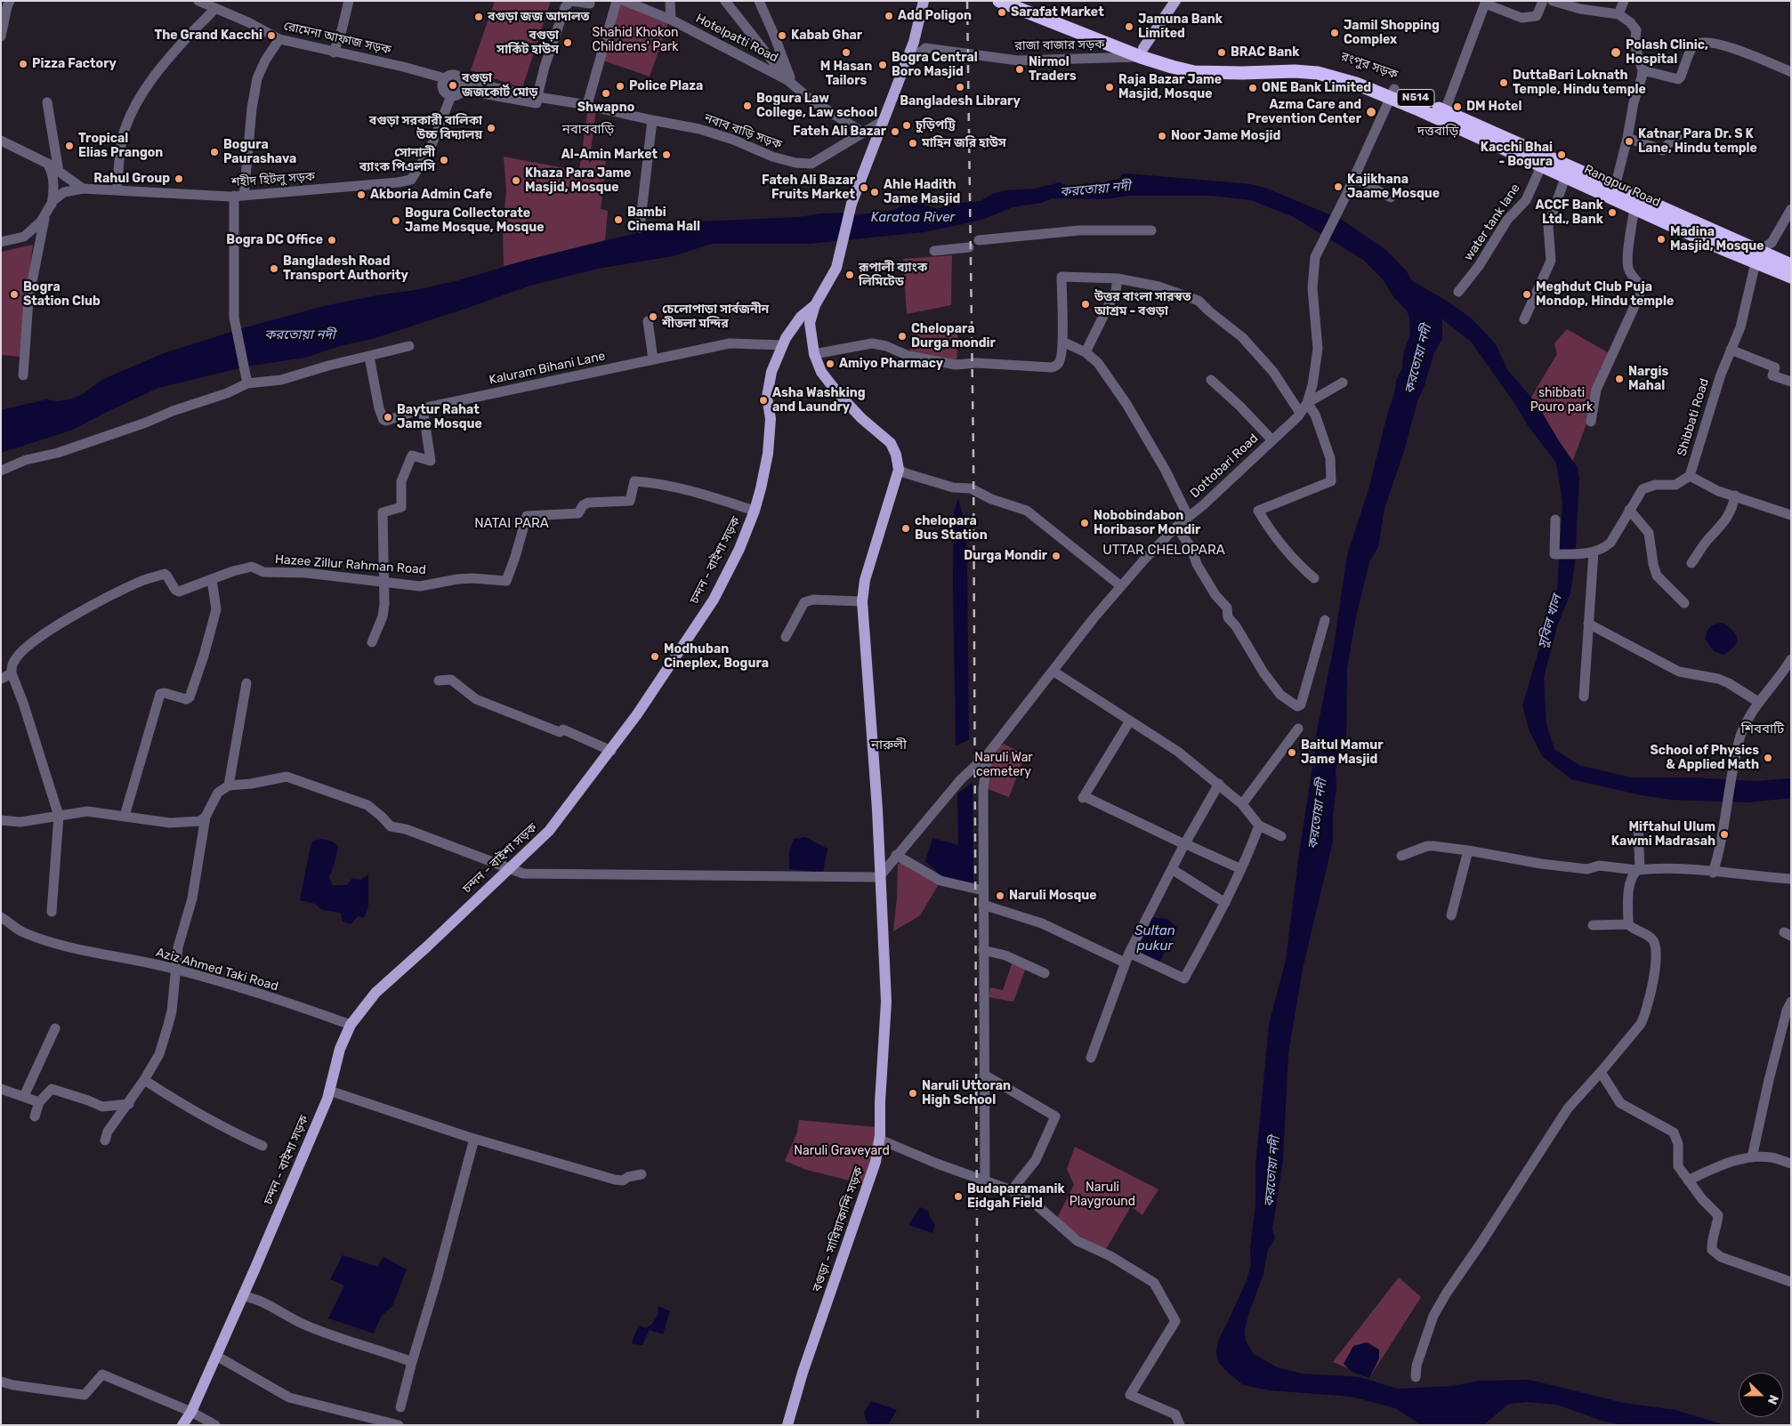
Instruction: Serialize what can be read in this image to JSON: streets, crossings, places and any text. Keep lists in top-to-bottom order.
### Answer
{
  "streets": {
    "highway": ["রংপুর সড়ক", "N514", "Rangpur Road"],
    "main road": ["চন্দন - বাইশা সড়ক", "বগুড়া - সারিয়াকান্দি সড়ক"],
    "street": [
      "রোমেনা আফাজ সড়ক",
      "Hotelpatti Road",
      "রাজা বাজার সড়ক",
      "নবাব বাড়ি সড়ক",
      "শহীদ হিটলু সড়ক",
      "water tank lane",
      "Kaluram Bihani Lane",
      "Shibbati Road",
      "Dottobari Road",
      "Hazee Zillur Rahman Road",
      "Aziz Ahmed Taki Road"
    ]
  },
  "crossings": [
    ["রোমেনা আফাজ সড়ক", "নবাব বাড়ি সড়ক"],
    ["রোমেনা আফাজ সড়ক", "শহীদ হিটলু সড়ক"],
    ["রাজা বাজার সড়ক", "রংপুর সড়ক"],
    ["রংপুর সড়ক", "Rangpur Road"],
    ["রংপুর সড়ক", "Shibbati Road"],
    ["নবাব বাড়ি সড়ক", "শহীদ হিটলু সড়ক"],
    ["Rangpur Road", "water tank lane"],
    ["Rangpur Road", "Shibbati Road"],
    ["Kaluram Bihani Lane", "চন্দন - বাইশা সড়ক"],
    ["Dottobari Road", "বগুড়া - সারিয়াকান্দি সড়ক"],
    ["চন্দন - বাইশা সড়ক", "Hazee Zillur Rahman Road"],
    ["চন্দন - বাইশা সড়ক", "Aziz Ahmed Taki Road"]
  ],
  "districts": [
    "নবাববাড়ি",
    "দত্তবাড়ি",
    "NATAI PARA",
    "UTTAR CHELOPARA",
    "শিববাটি",
    "নারুলী"
  ],
  "water": [
    "করতোয়া নদী",
    "Karatoa River",
    "সুবিল খাল",
    "Sultan pukur"
  ],
  "parks": [
    "Shahid Khokon Childrens' Park",
    "shibbati Pouro park",
    "Naruli War cemetery",
    "Naruli Graveyard",
    "Naruli Playground"
  ],
  "places": [
    "Sarafat Market",
    "Add Poligon",
    "বগুড়া জজ আদালত",
    "Jamuna Bank Limited",
    "Jamil Shopping Complex",
    "The Grand Kacchi",
    "Kabab Ghar",
    "বগুড়া সার্কিট হাউস",
    "M Hasan Tailors",
    "BRAC Bank",
    "Polash Clinic, Hospital",
    "Pizza Factory",
    "Bogra Central Boro Masjid",
    "Nirmol Traders",
    "DuttaBari Loknath Temple, Hindu temple",
    "বগুড়া জজকোর্ট মোড়",
    "Police Plaza",
    "Bangladesh Library",
    "Raja Bazar Jame Masjid, Mosque",
    "ONE Bank Limited",
    "Shwapno",
    "Bogura Law College, Law school",
    "DM Hotel",
    "Azma Care and Prevention Center",
    "চুড়িপট্টি",
    "বগুড়া সরকারী বালিকা উচ্চ বিদ্যালয়",
    "Fateh Ali Bazar",
    "Noor Jame Mosjid",
    "Katnar Para Dr. S K Lane, Hindu temple",
    "মাহিন জরি হাউস",
    "Tropical Elias Prangon",
    "Bogura Paurashava",
    "Al-Amin Market",
    "Kacchi Bhai - Bogura",
    "সোনালী ব্যাংক পিএলসি",
    "Rahul Group",
    "Khaza Para Jame Masjid, Mosque",
    "Kajikhana Jaame Mosque",
    "Fateh Ali Bazar Fruits Market",
    "Ahle Hadith Jame Masjid",
    "Akboria Admin Cafe",
    "ACCF Bank Ltd., Bank",
    "Bambi Cinema Hall",
    "Bogura Collectorate Jame Mosque, Mosque",
    "Madina Masjid, Mosque",
    "Bogra DC Office",
    "Bangladesh Road Transport Authority",
    "রূপালী ব্যাংক লিমিটেড",
    "Bogra Station Club",
    "Meghdut Club Puja Mondop, Hindu temple",
    "উত্তর বাংলা সারস্বত আশ্রম - বগুড়া",
    "চেলোপাড়া সার্বজনীন শীতলা মন্দির",
    "Chelopara Durga mondir",
    "Amiyo Pharmacy",
    "Nargis Mahal",
    "Asha Washking and Laundry",
    "Baytur Rahat Jame Mosque",
    "Nobobindabon Horibasor Mondir",
    "chelopara Bus Station",
    "Durga Mondir",
    "Modhuban Cineplex, Bogura",
    "Baitul Mamur Jame Masjid",
    "School of Physics & Applied Math",
    "Miftahul Ulum Kawmi Madrasah",
    "Naruli Mosque",
    "Naruli Uttoran High School",
    "Budaparamanik Eidgah Field"
  ],
  "north": "right"
}
